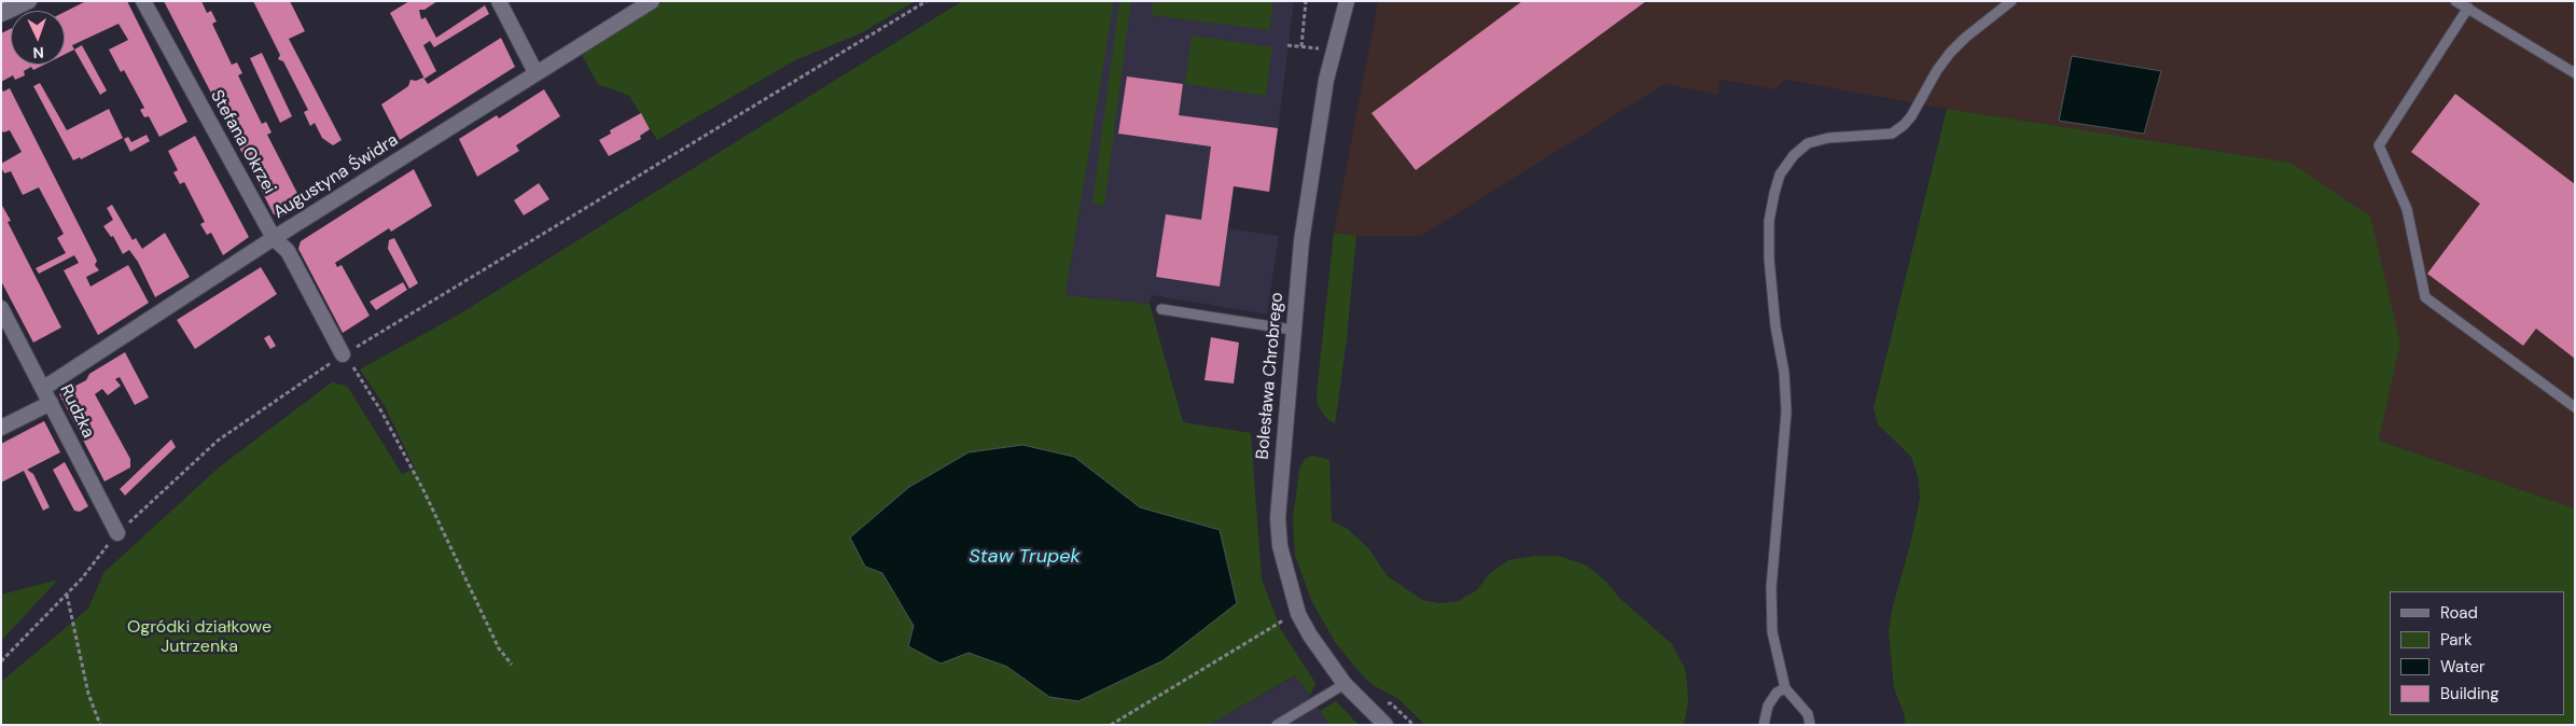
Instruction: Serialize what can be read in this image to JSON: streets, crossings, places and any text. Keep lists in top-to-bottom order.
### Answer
{
  "streets": {
    "street": [
      "Stefana Okrzei",
      "Augustyna Świdra",
      "Bolesława Chrobrego",
      "Rudzka"
    ]
  },
  "crossings": [
    ["Stefana Okrzei", "Augustyna Świdra"],
    ["Augustyna Świdra", "Rudzka"]
  ],
  "water": ["Staw Trupek"],
  "parks": ["Ogródki działkowe Jutrzenka"],
  "legend": [
    "Road",
    "Park",
    "Water",
    "Building"
  ],
  "north": "bottom"
}
